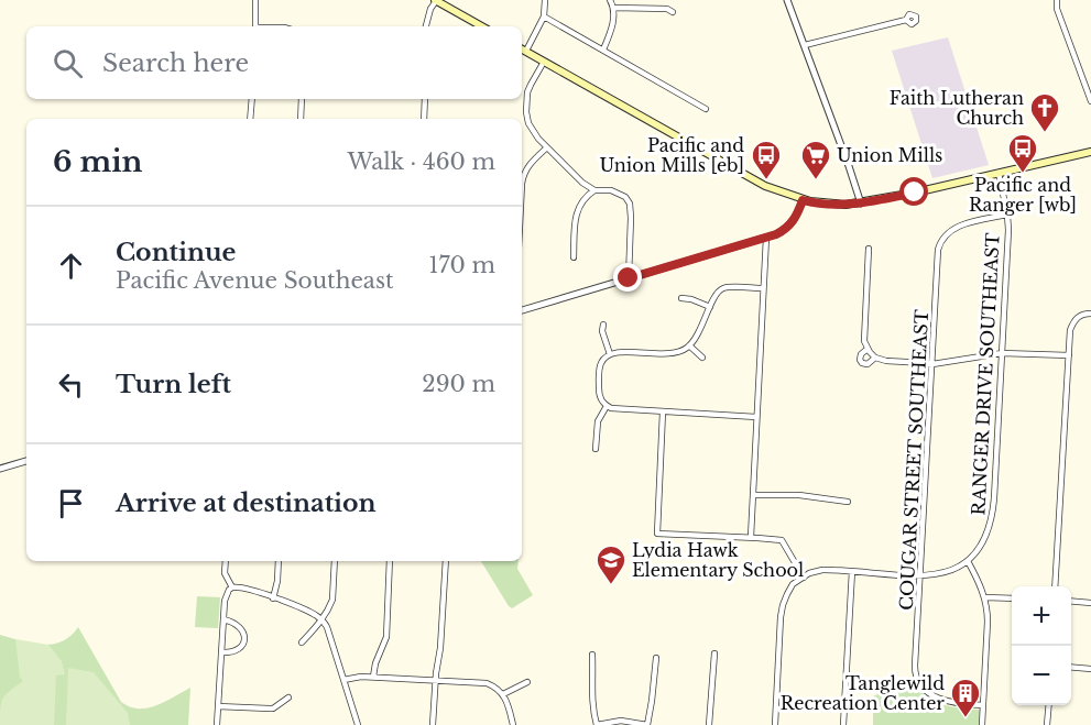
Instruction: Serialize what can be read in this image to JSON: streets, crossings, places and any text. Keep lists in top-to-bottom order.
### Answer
{
  "streets": {
    "street": ["RANGER DRIVE SOUTHEAST", "COUGAR STREET SOUTHEAST"]
  },
  "crossings": [
    ["RANGER DRIVE SOUTHEAST", "COUGAR STREET SOUTHEAST"]
  ],
  "places": {
    "church": ["Faith Lutheran Church"],
    "bus stop": ["Pacific and Ranger [wb]", "Pacific and Union Mills [eb]"],
    "supermarket": ["Union Mills"],
    "school or university": ["Lydia Hawk Elementary School"],
    "building": ["Tanglewild Recreation Center"]
  },
  "page": {
    "search": "Search here",
    "heading": ["6 min", "Walk · 460 m"],
    "list": [
      ["Continue", "Pacific Avenue Southeast", "170 m"],
      ["Turn left", "290 m"],
      "Arrive at destination"
    ],
    "map_buttons": ["+", "−"]
  }
}
